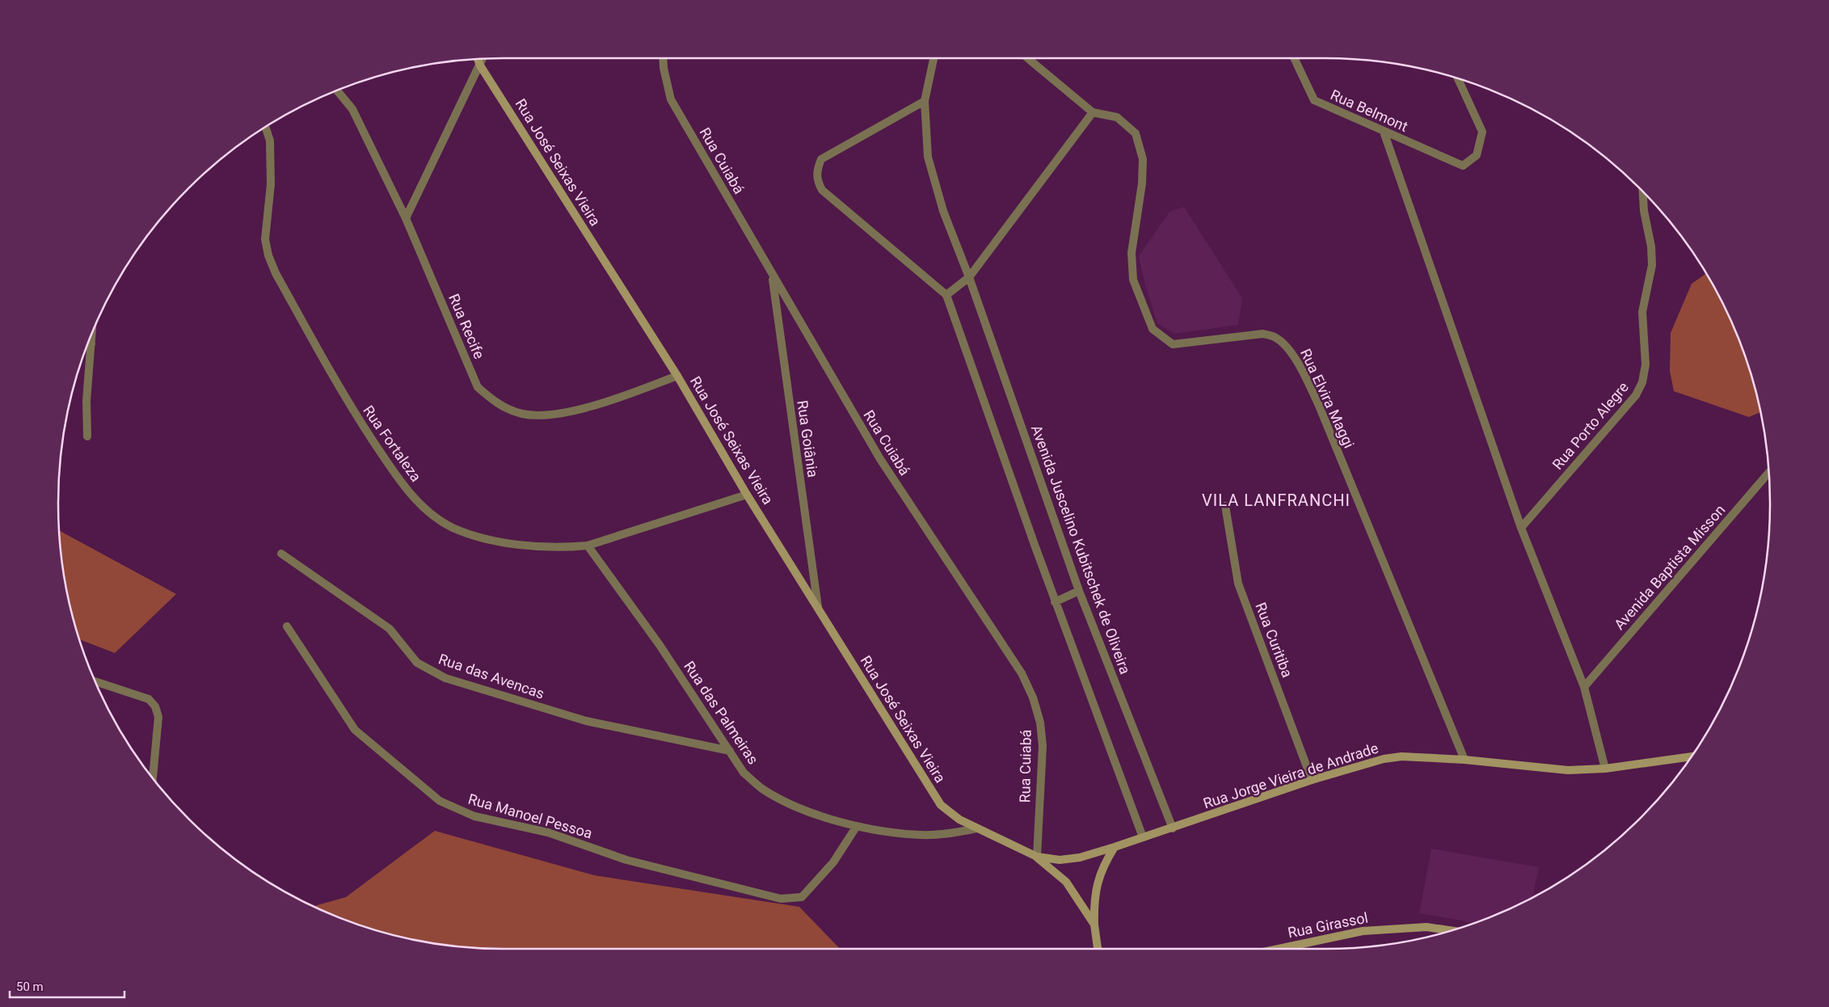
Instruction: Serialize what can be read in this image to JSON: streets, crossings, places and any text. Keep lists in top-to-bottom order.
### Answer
{
  "streets": {
    "street": [
      "Rua Belmont",
      "Rua Cuiabá",
      "Rua José Seixas Vieira",
      "Rua Recife",
      "Rua Elvira Maggi",
      "Rua Porto Alegre",
      "Rua Goiânia",
      "Rua Fortaleza",
      "Avenida Juscelino Kubitschek de Oliveira",
      "Avenida Baptista Misson",
      "Rua Curitiba",
      "Rua das Avencas",
      "Rua das Palmeiras",
      "Rua Jorge Vieira de Andrade",
      "Rua Manoel Pessoa",
      "Rua Girassol"
    ]
  },
  "crossings": [
    ["Rua Cuiabá", "Rua Goiânia"],
    ["Rua Cuiabá", "Rua Jorge Vieira de Andrade"],
    ["Rua José Seixas Vieira", "Rua Recife"],
    ["Rua José Seixas Vieira", "Rua Goiânia"],
    ["Rua José Seixas Vieira", "Rua Fortaleza"],
    ["Rua José Seixas Vieira", "Rua das Palmeiras"],
    ["Rua José Seixas Vieira", "Rua Jorge Vieira de Andrade"],
    ["Rua Elvira Maggi", "Rua Jorge Vieira de Andrade"],
    ["Rua Fortaleza", "Rua das Palmeiras"],
    ["Avenida Juscelino Kubitschek de Oliveira", "Rua Jorge Vieira de Andrade"],
    ["Rua Curitiba", "Rua Jorge Vieira de Andrade"],
    ["Rua das Avencas", "Rua das Palmeiras"],
    ["Rua das Palmeiras", "Rua Jorge Vieira de Andrade"],
    ["Rua das Palmeiras", "Rua Manoel Pessoa"]
  ],
  "districts": ["VILA LANFRANCHI"],
  "scale_bar": "50 m"
}
